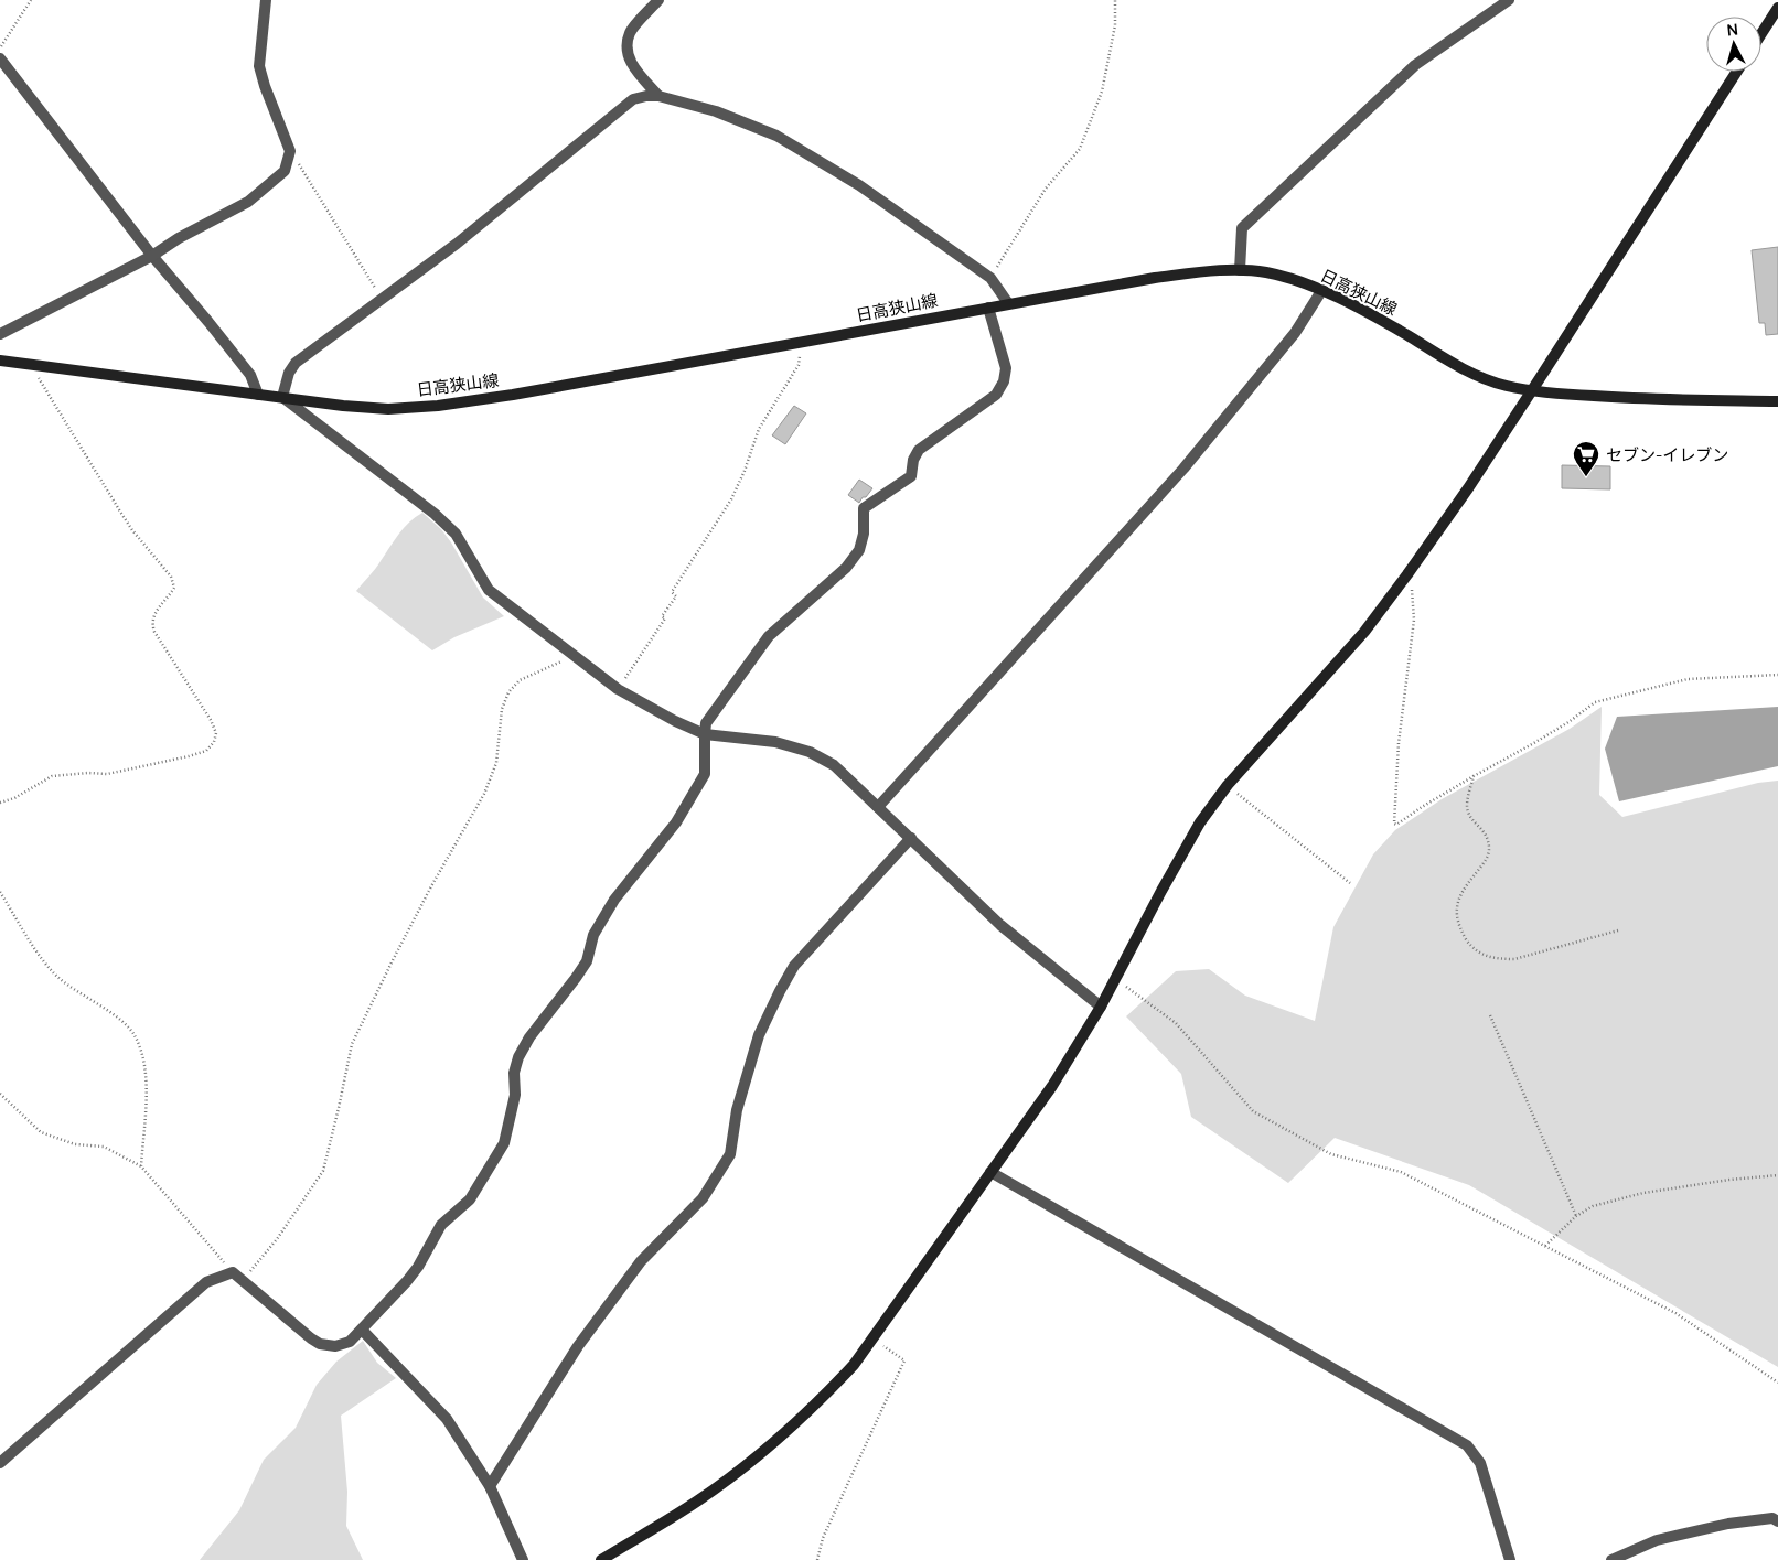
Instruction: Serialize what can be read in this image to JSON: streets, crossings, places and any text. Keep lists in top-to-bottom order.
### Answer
{
  "streets": {
    "street": ["日高狭山線"]
  },
  "places": {
    "supermarket": ["セブン-イレブン"]
  },
  "north": "top"
}
